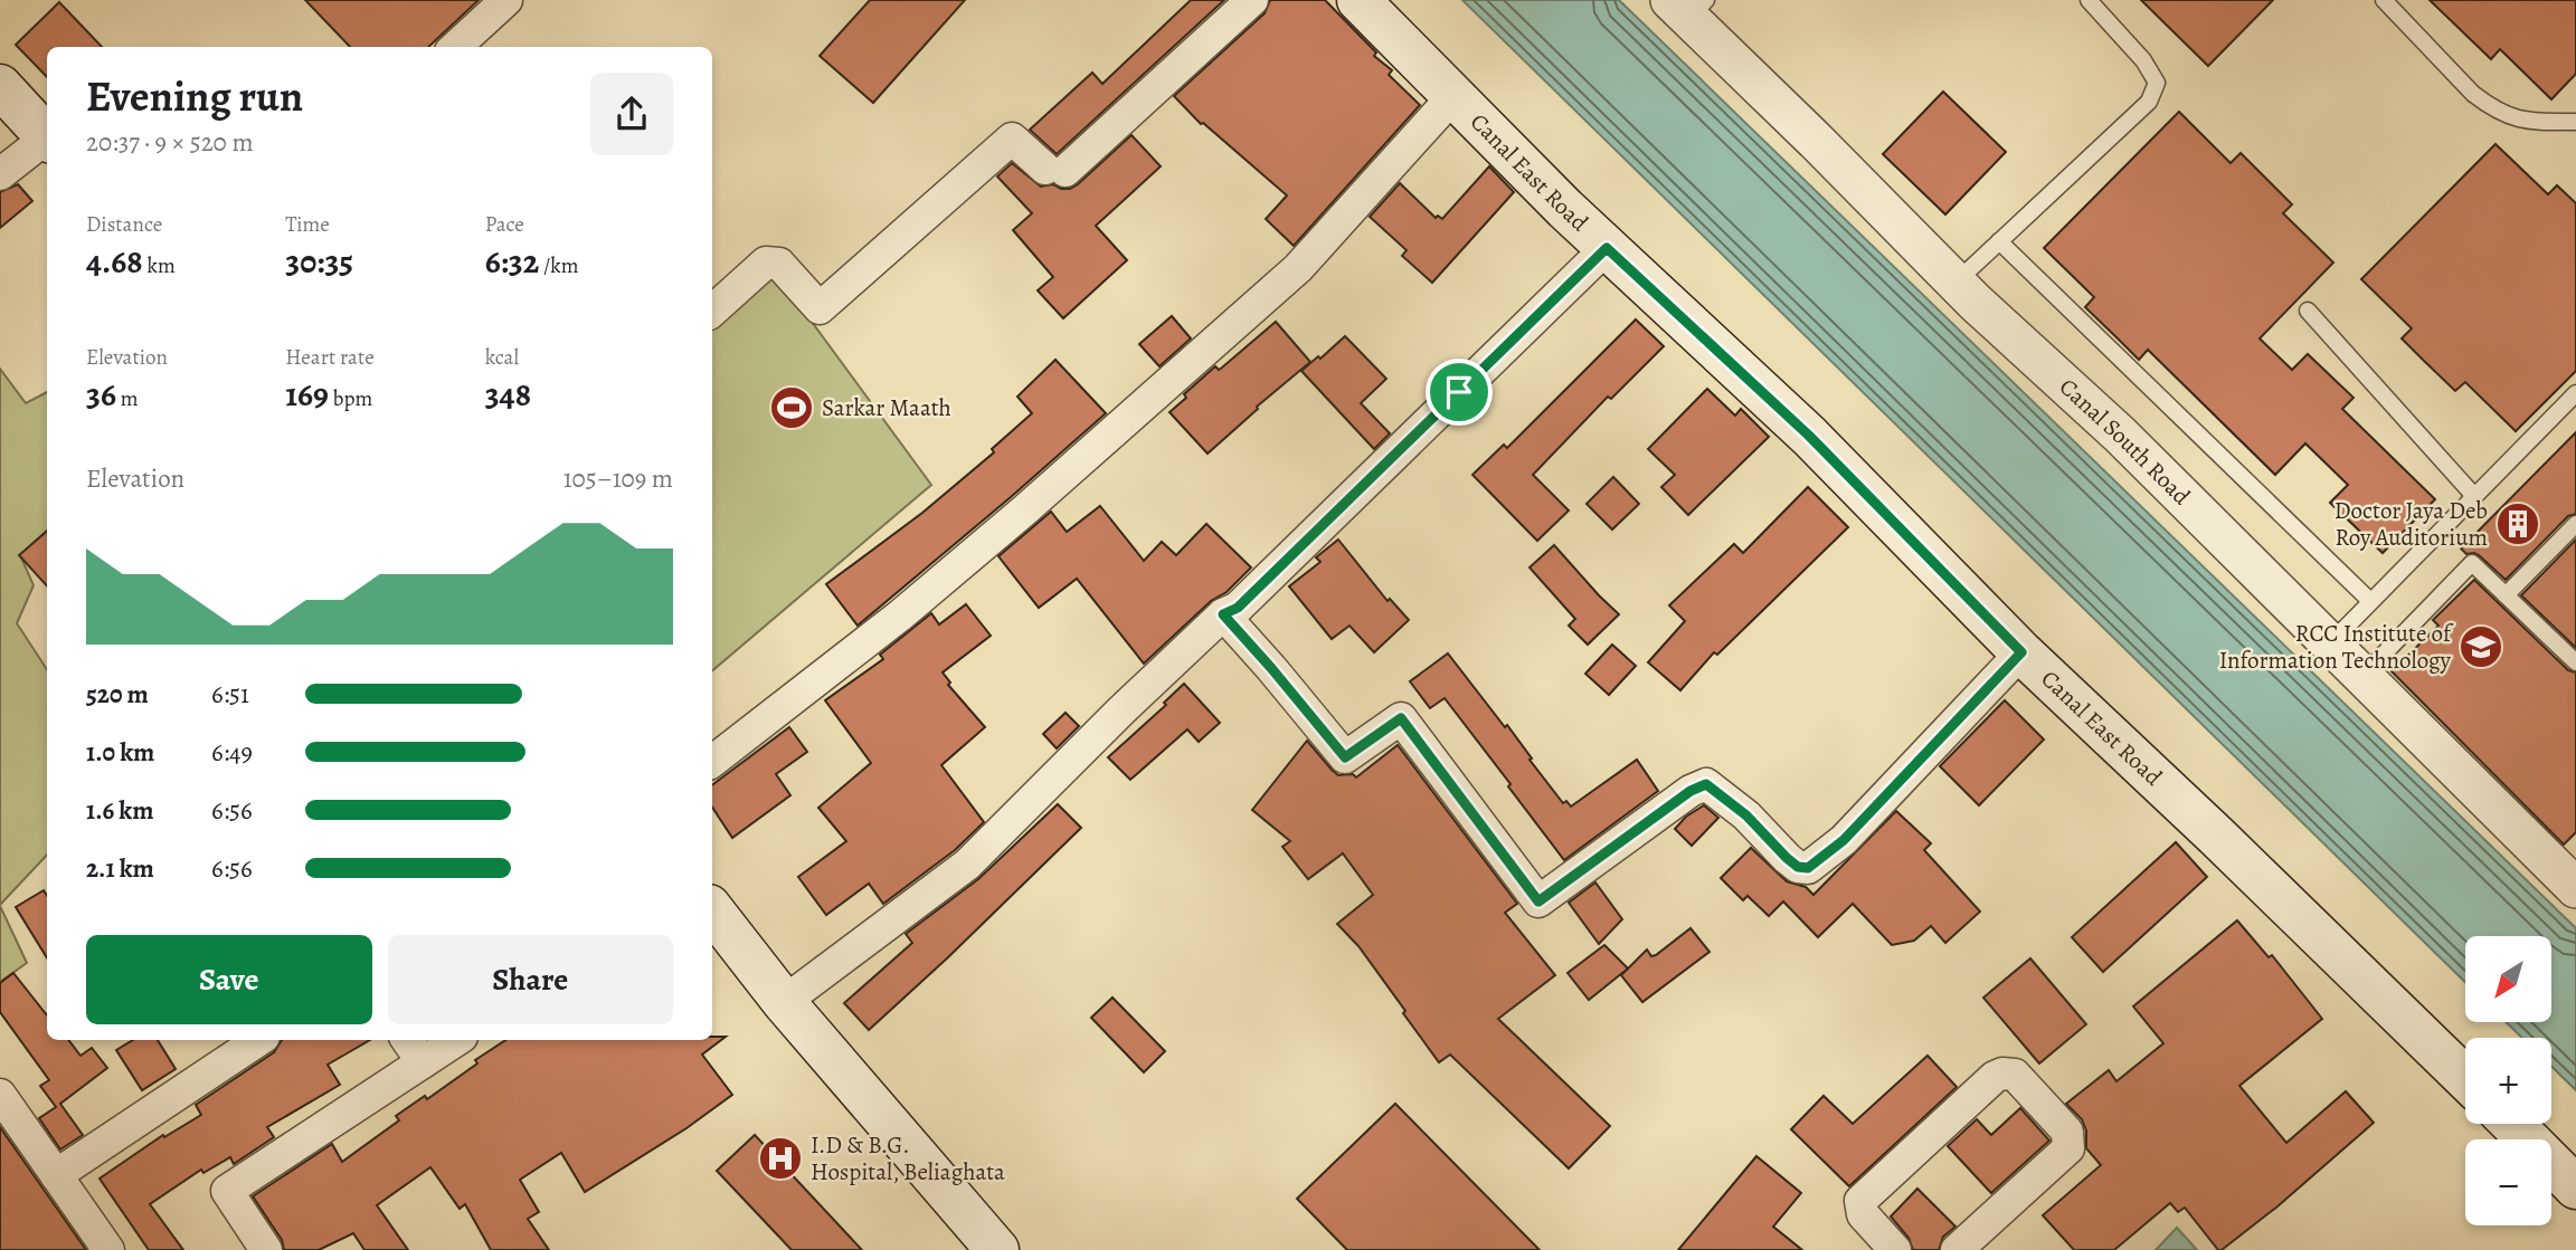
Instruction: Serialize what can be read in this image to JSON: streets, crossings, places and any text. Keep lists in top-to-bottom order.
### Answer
{
  "streets": {
    "main road": ["Canal East Road"],
    "street": ["Canal South Road"]
  },
  "places": {
    "sports": ["Sarkar Maath"],
    "building": ["Doctor Jaya Deb Roy Auditorium"],
    "school or university": ["RCC Institute of Information Technology"],
    "hospital": ["I.D & B.G. Hospital, Beliaghata"]
  },
  "north": "bottom left",
  "page": {
    "heading": ["Evening run", "20:37 · 9 × 520 m"],
    "stats": [
      ["Distance", "4.68 km"],
      ["Time", "30:35"],
      ["Pace", "6:32 /km"],
      ["Elevation", "36 m"],
      ["Heart rate", "169 bpm"],
      ["kcal", "348"]
    ],
    "chart": ["Elevation", "105–109 m"],
    "list": [
      {
        "name": "520 m",
        "note": "6:51"
      },
      {
        "name": "1.0 km",
        "note": "6:49"
      },
      {
        "name": "1.6 km",
        "note": "6:56"
      },
      {
        "name": "2.1 km",
        "note": "6:56"
      }
    ],
    "buttons": ["Save", "Share"],
    "map_buttons": ["+", "−"]
  }
}
